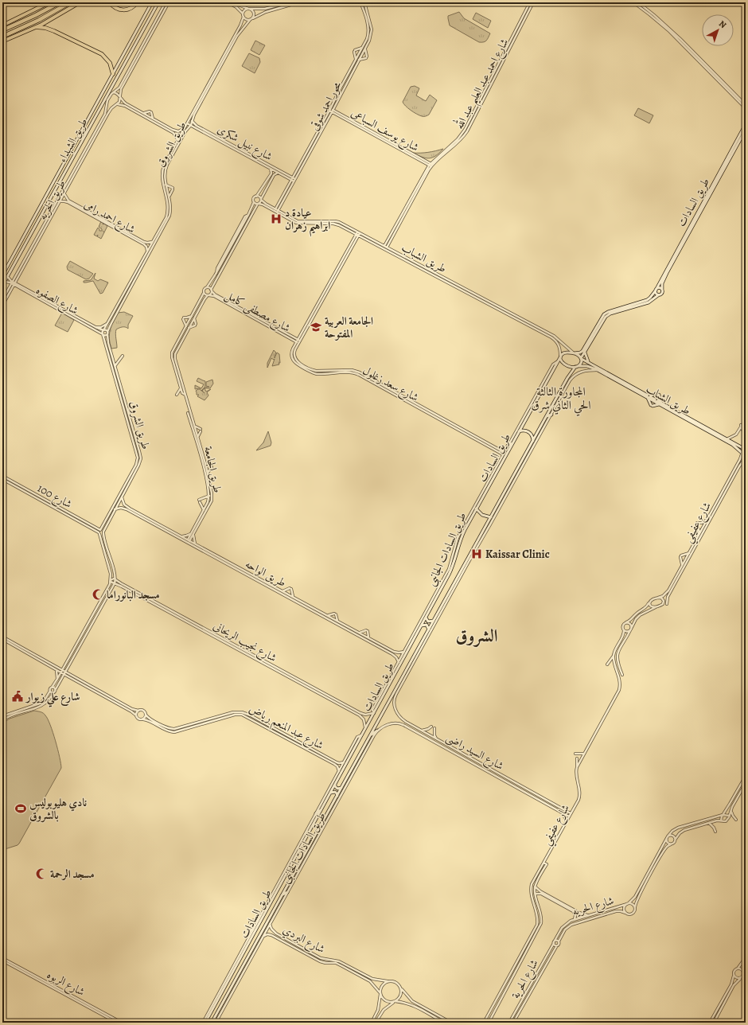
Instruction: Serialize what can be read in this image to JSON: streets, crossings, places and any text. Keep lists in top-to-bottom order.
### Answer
{
  "streets": {
    "main road": ["طريق الشهداء", "طريق السادات", "طريق الشباب"],
    "street": [
      "شارع احمد عبد العليم عبد الله",
      "محور احمد شوقى",
      "شارع يوسف السباعى",
      "شارع نبيل شكرى",
      "طريق الشروق",
      "طريق الحريه",
      "شارع احمد رامى",
      "شارع الصفوه",
      "شارع مصطفى كامل",
      "شارع سعد زغلول",
      "طريق الجامعة",
      "شارع 100",
      "شارع عفيفي",
      "طريق السادات الجانبى",
      "طريق الواحه",
      "شارع نجيب الريحانى",
      "شارع عبد المنعم رياض",
      "شارع السيد راضى",
      "شارع الحريه",
      "شارع البردي",
      "شارع الحرية",
      "شارع الربوه"
    ]
  },
  "crossings": [
    ["شارع احمد عبد العليم عبد الله", "شارع يوسف السباعى"],
    ["شارع احمد عبد العليم عبد الله", "طريق الشباب"],
    ["محور احمد شوقى", "شارع يوسف السباعى"],
    ["محور احمد شوقى", "شارع نبيل شكرى"],
    ["محور احمد شوقى", "طريق الشباب"],
    ["طريق الشهداء", "شارع الصفوه"],
    ["شارع نبيل شكرى", "طريق الشروق"],
    ["طريق الشروق", "شارع احمد رامى"],
    ["طريق الشروق", "شارع الصفوه"],
    ["طريق الشروق", "شارع 100"],
    ["طريق الشروق", "طريق الواحه"],
    ["طريق الحريه", "شارع احمد رامى"],
    ["طريق الحريه", "شارع الصفوه"],
    ["طريق السادات", "طريق الشباب"],
    ["طريق السادات", "طريق السادات الجانبى"],
    ["طريق السادات", "شارع نجيب الريحانى"],
    ["طريق الشباب", "شارع سعد زغلول"],
    ["طريق الشباب", "شارع عفيفي"],
    ["طريق الشباب", "طريق السادات الجانبى"],
    ["شارع مصطفى كامل", "شارع سعد زغلول"],
    ["شارع مصطفى كامل", "طريق الجامعة"],
    ["شارع سعد زغلول", "طريق السادات الجانبى"],
    ["طريق الجامعة", "طريق الواحه"],
    ["شارع عفيفي", "شارع السيد راضى"],
    ["طريق السادات الجانبى", "طريق الواحه"],
    ["طريق السادات الجانبى", "شارع نجيب الريحانى"],
    ["طريق السادات الجانبى", "شارع عبد المنعم رياض"],
    ["طريق السادات الجانبى", "شارع البردي"],
    ["شارع الحريه", "شارع الحرية"]
  ],
  "districts": ["المجاورة الثالثة الحي الثاني شرق", "الشروق"],
  "places": {
    "hospital": ["عيادة د ابراهيم زهران", "Kaissar Clinic"],
    "school or university": ["الجامعة العربية المفتوحة"],
    "mosque": ["مسجد البانوراما", "مسجد الرحمة"],
    "public building": ["شارع علي زيوار"],
    "sports": ["نادي هليوبوليس بالشروق"]
  },
  "north": "top right"
}
